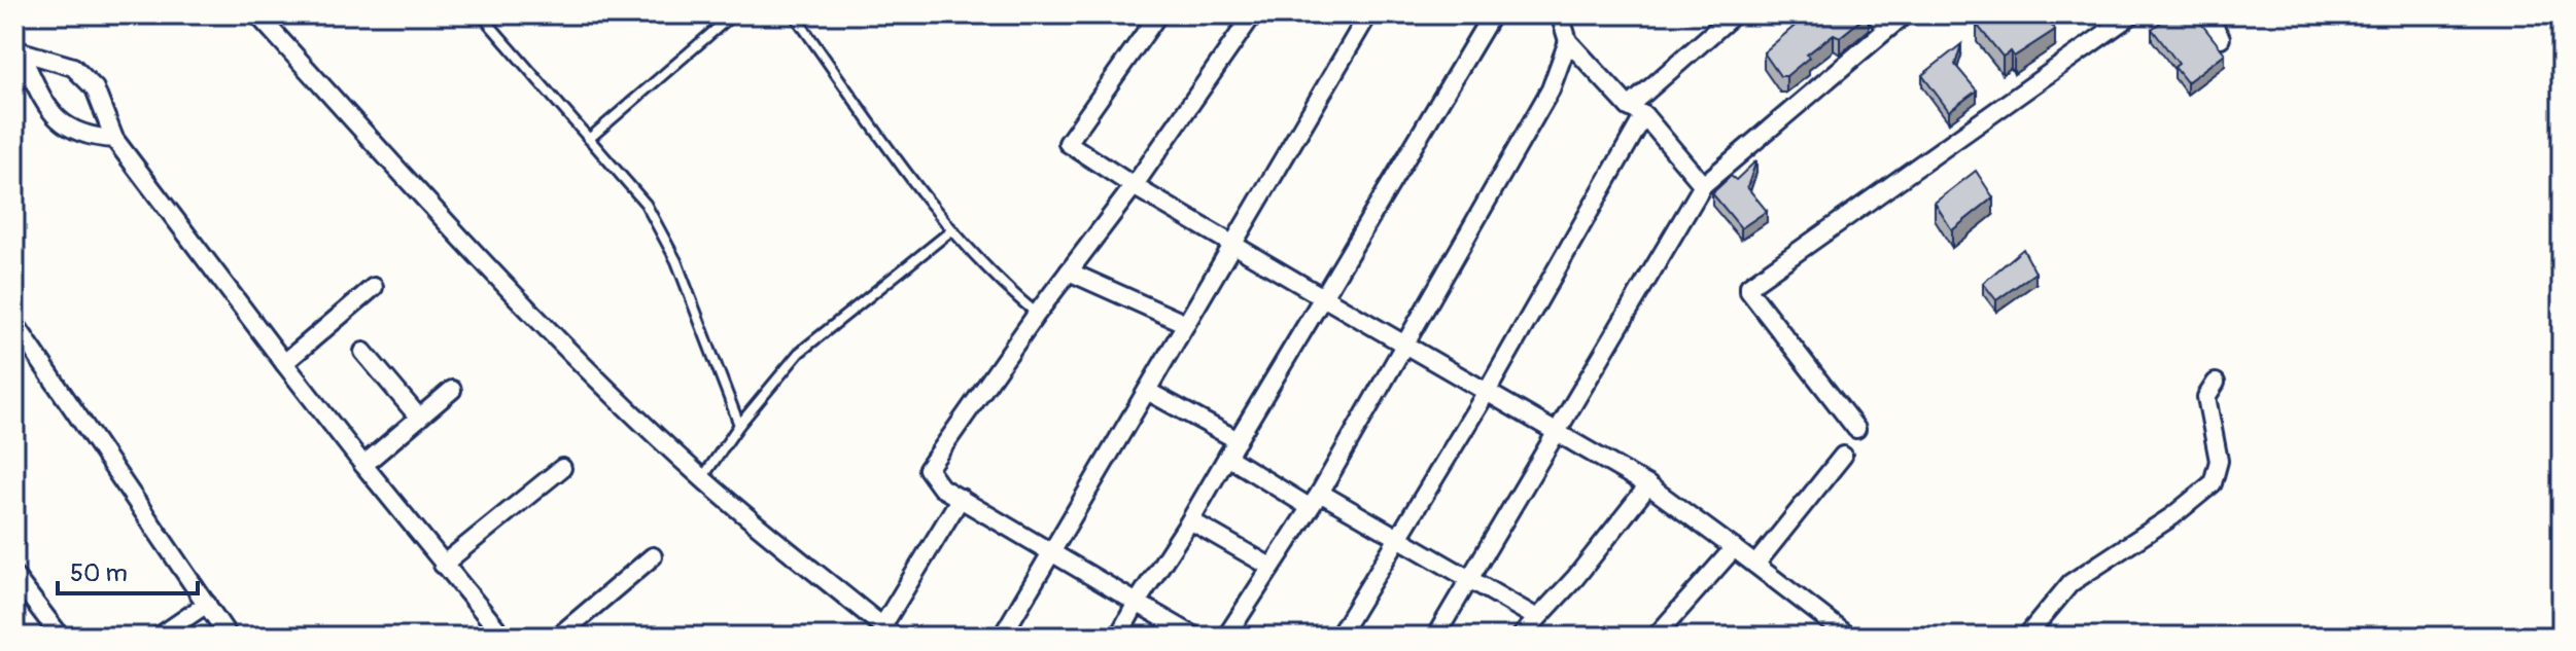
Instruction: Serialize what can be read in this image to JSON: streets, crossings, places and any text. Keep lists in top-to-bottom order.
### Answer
{
  "scale_bar": "50 m"
}
